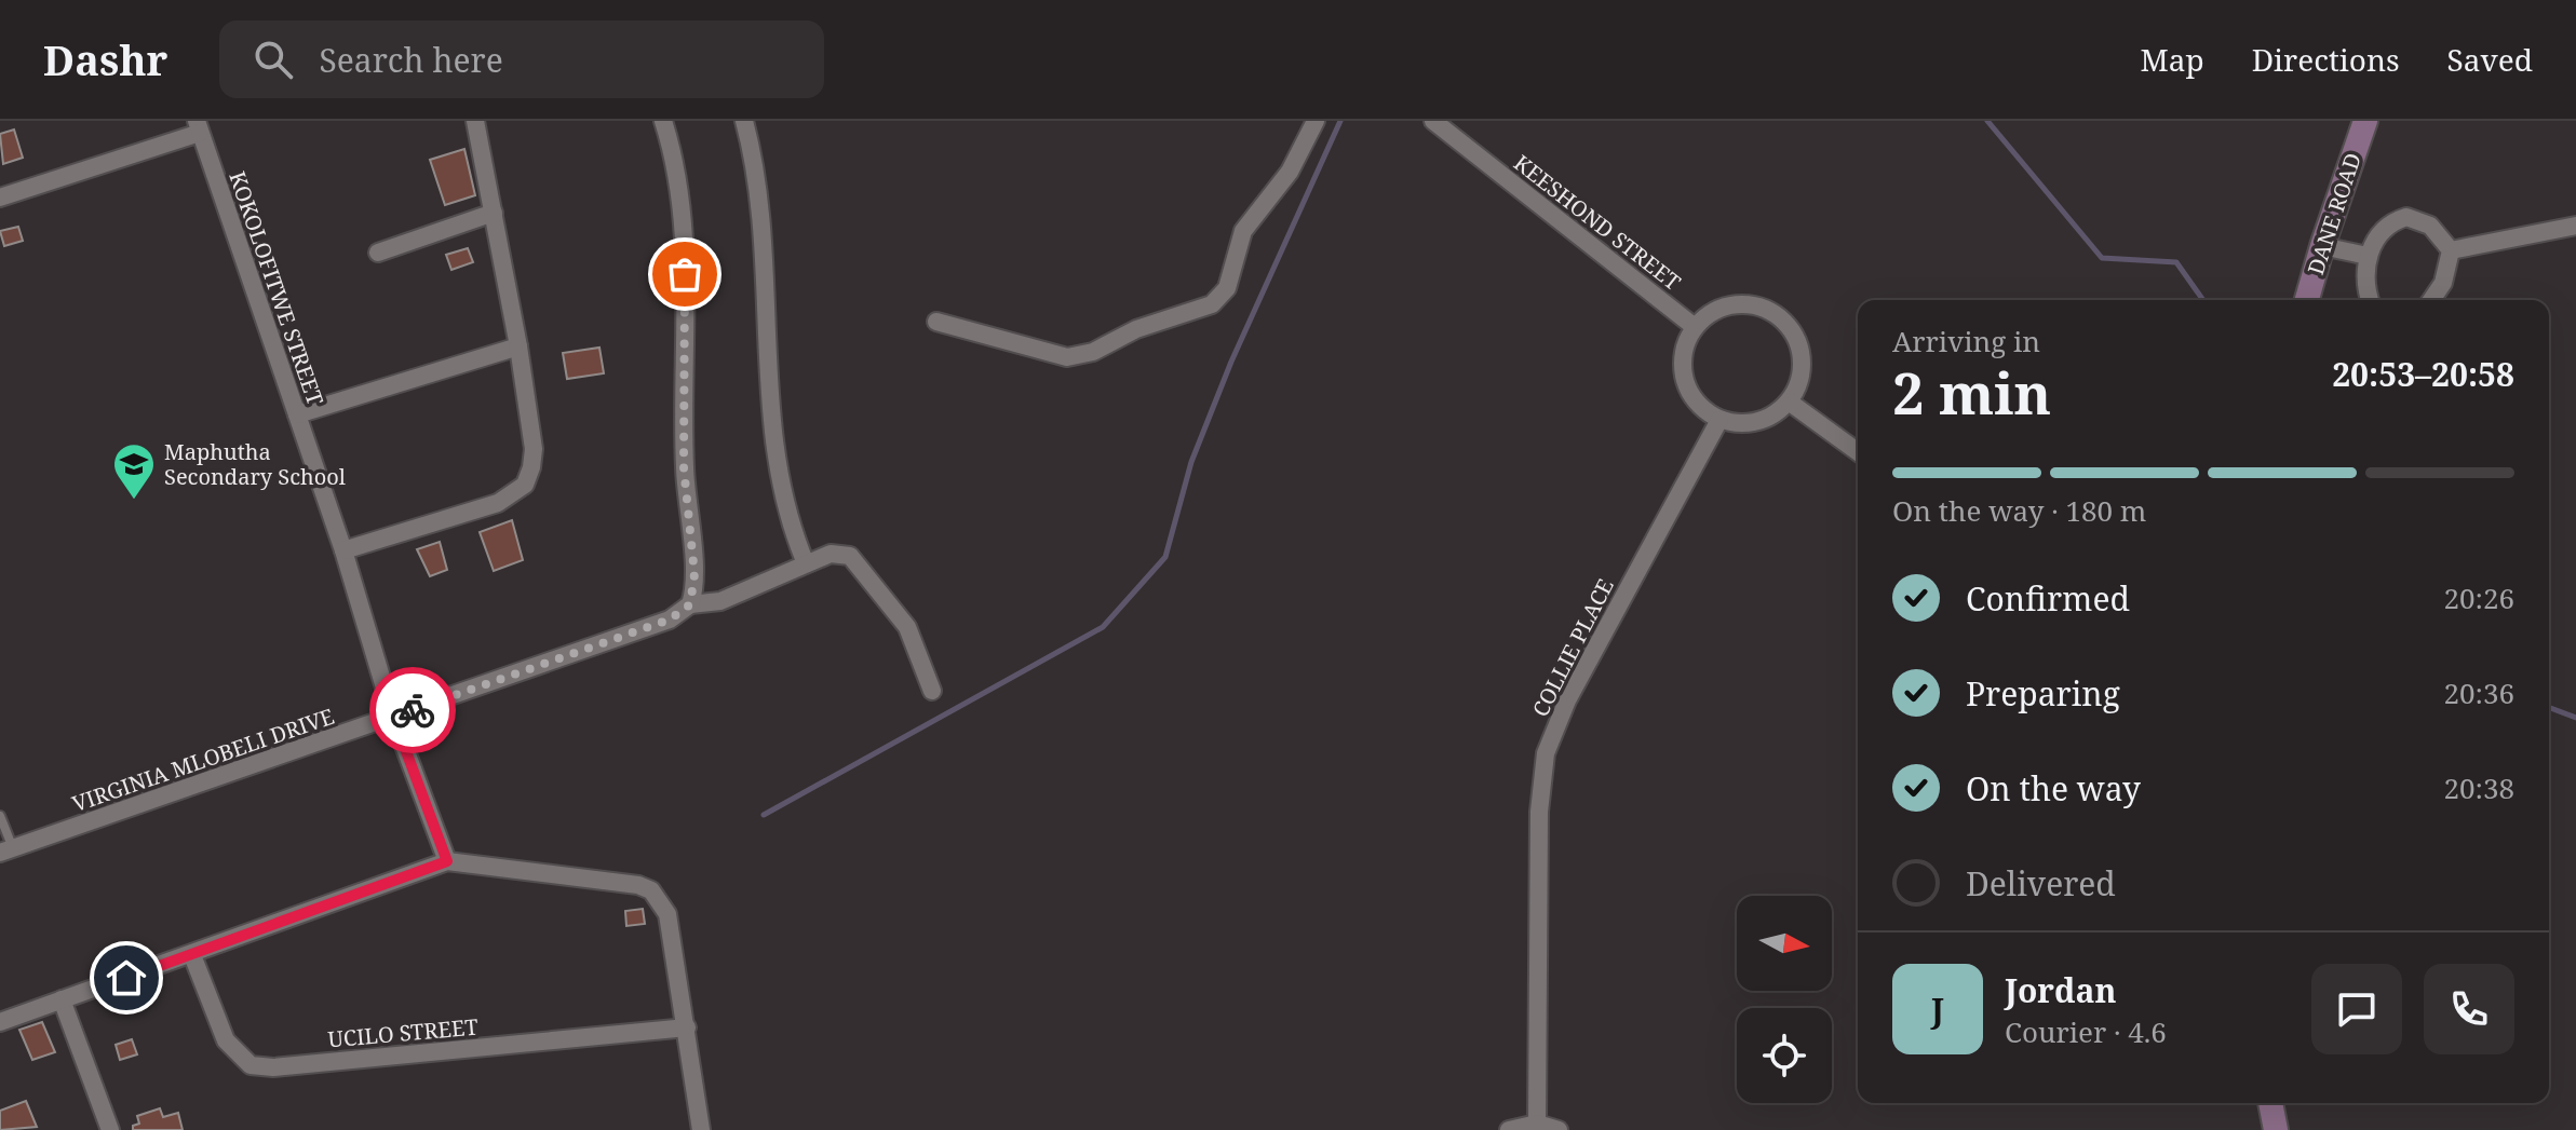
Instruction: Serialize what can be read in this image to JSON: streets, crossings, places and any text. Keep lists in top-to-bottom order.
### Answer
{
  "streets": {
    "street": [
      "DANE ROAD",
      "KEESHOND STREET",
      "KOKOLOFITWE STREET",
      "COLLIE PLACE",
      "VIRGINIA MLOBELI DRIVE",
      "UCILO STREET"
    ]
  },
  "crossings": [
    ["KEESHOND STREET", "COLLIE PLACE"],
    ["KOKOLOFITWE STREET", "VIRGINIA MLOBELI DRIVE"]
  ],
  "places": {
    "school or university": ["Maphutha Secondary School"]
  },
  "north": "right",
  "page": {
    "header": "Dashr",
    "search": "Search here",
    "nav": ["Map", "Directions", "Saved"],
    "heading": ["2 min", "Arriving in", "20:53–20:58"],
    "panel": ["Jordan", "Courier · 4.6"],
    "bar": "On the way · 180 m",
    "list": [
      ["Confirmed", "20:26"],
      ["Preparing", "20:36"],
      ["On the way", "20:38"],
      "Delivered"
    ],
    "round": "J"
  }
}
